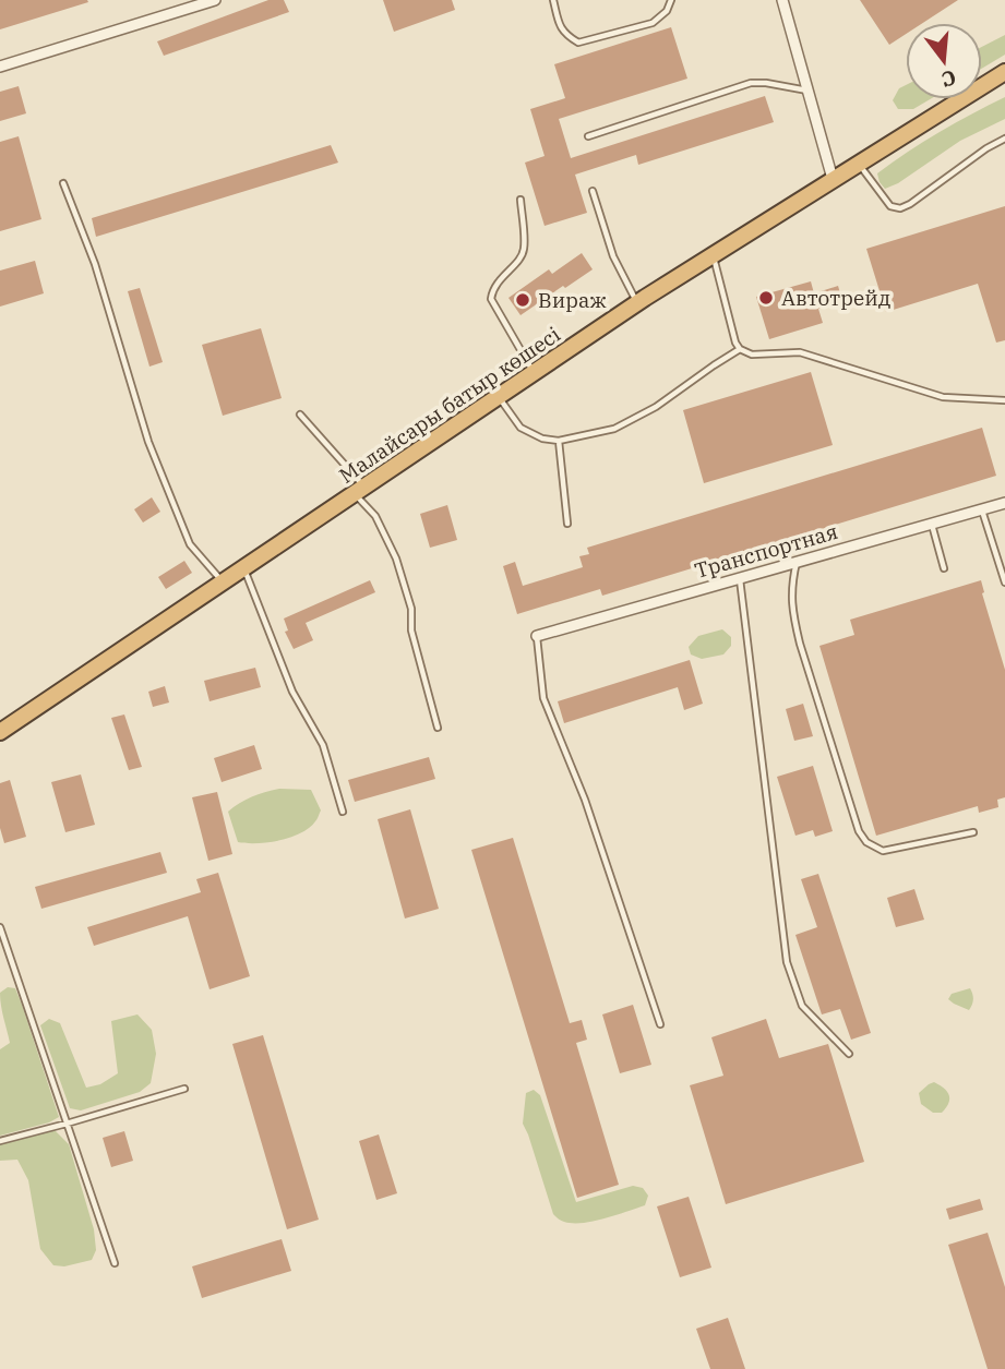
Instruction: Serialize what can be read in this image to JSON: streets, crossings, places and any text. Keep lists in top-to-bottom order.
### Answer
{
  "streets": {
    "highway": ["Малайсары батыр көшесі"],
    "street": ["Транспортная"]
  },
  "places": ["Автотрейд", "Вираж"],
  "north": "bottom"
}
